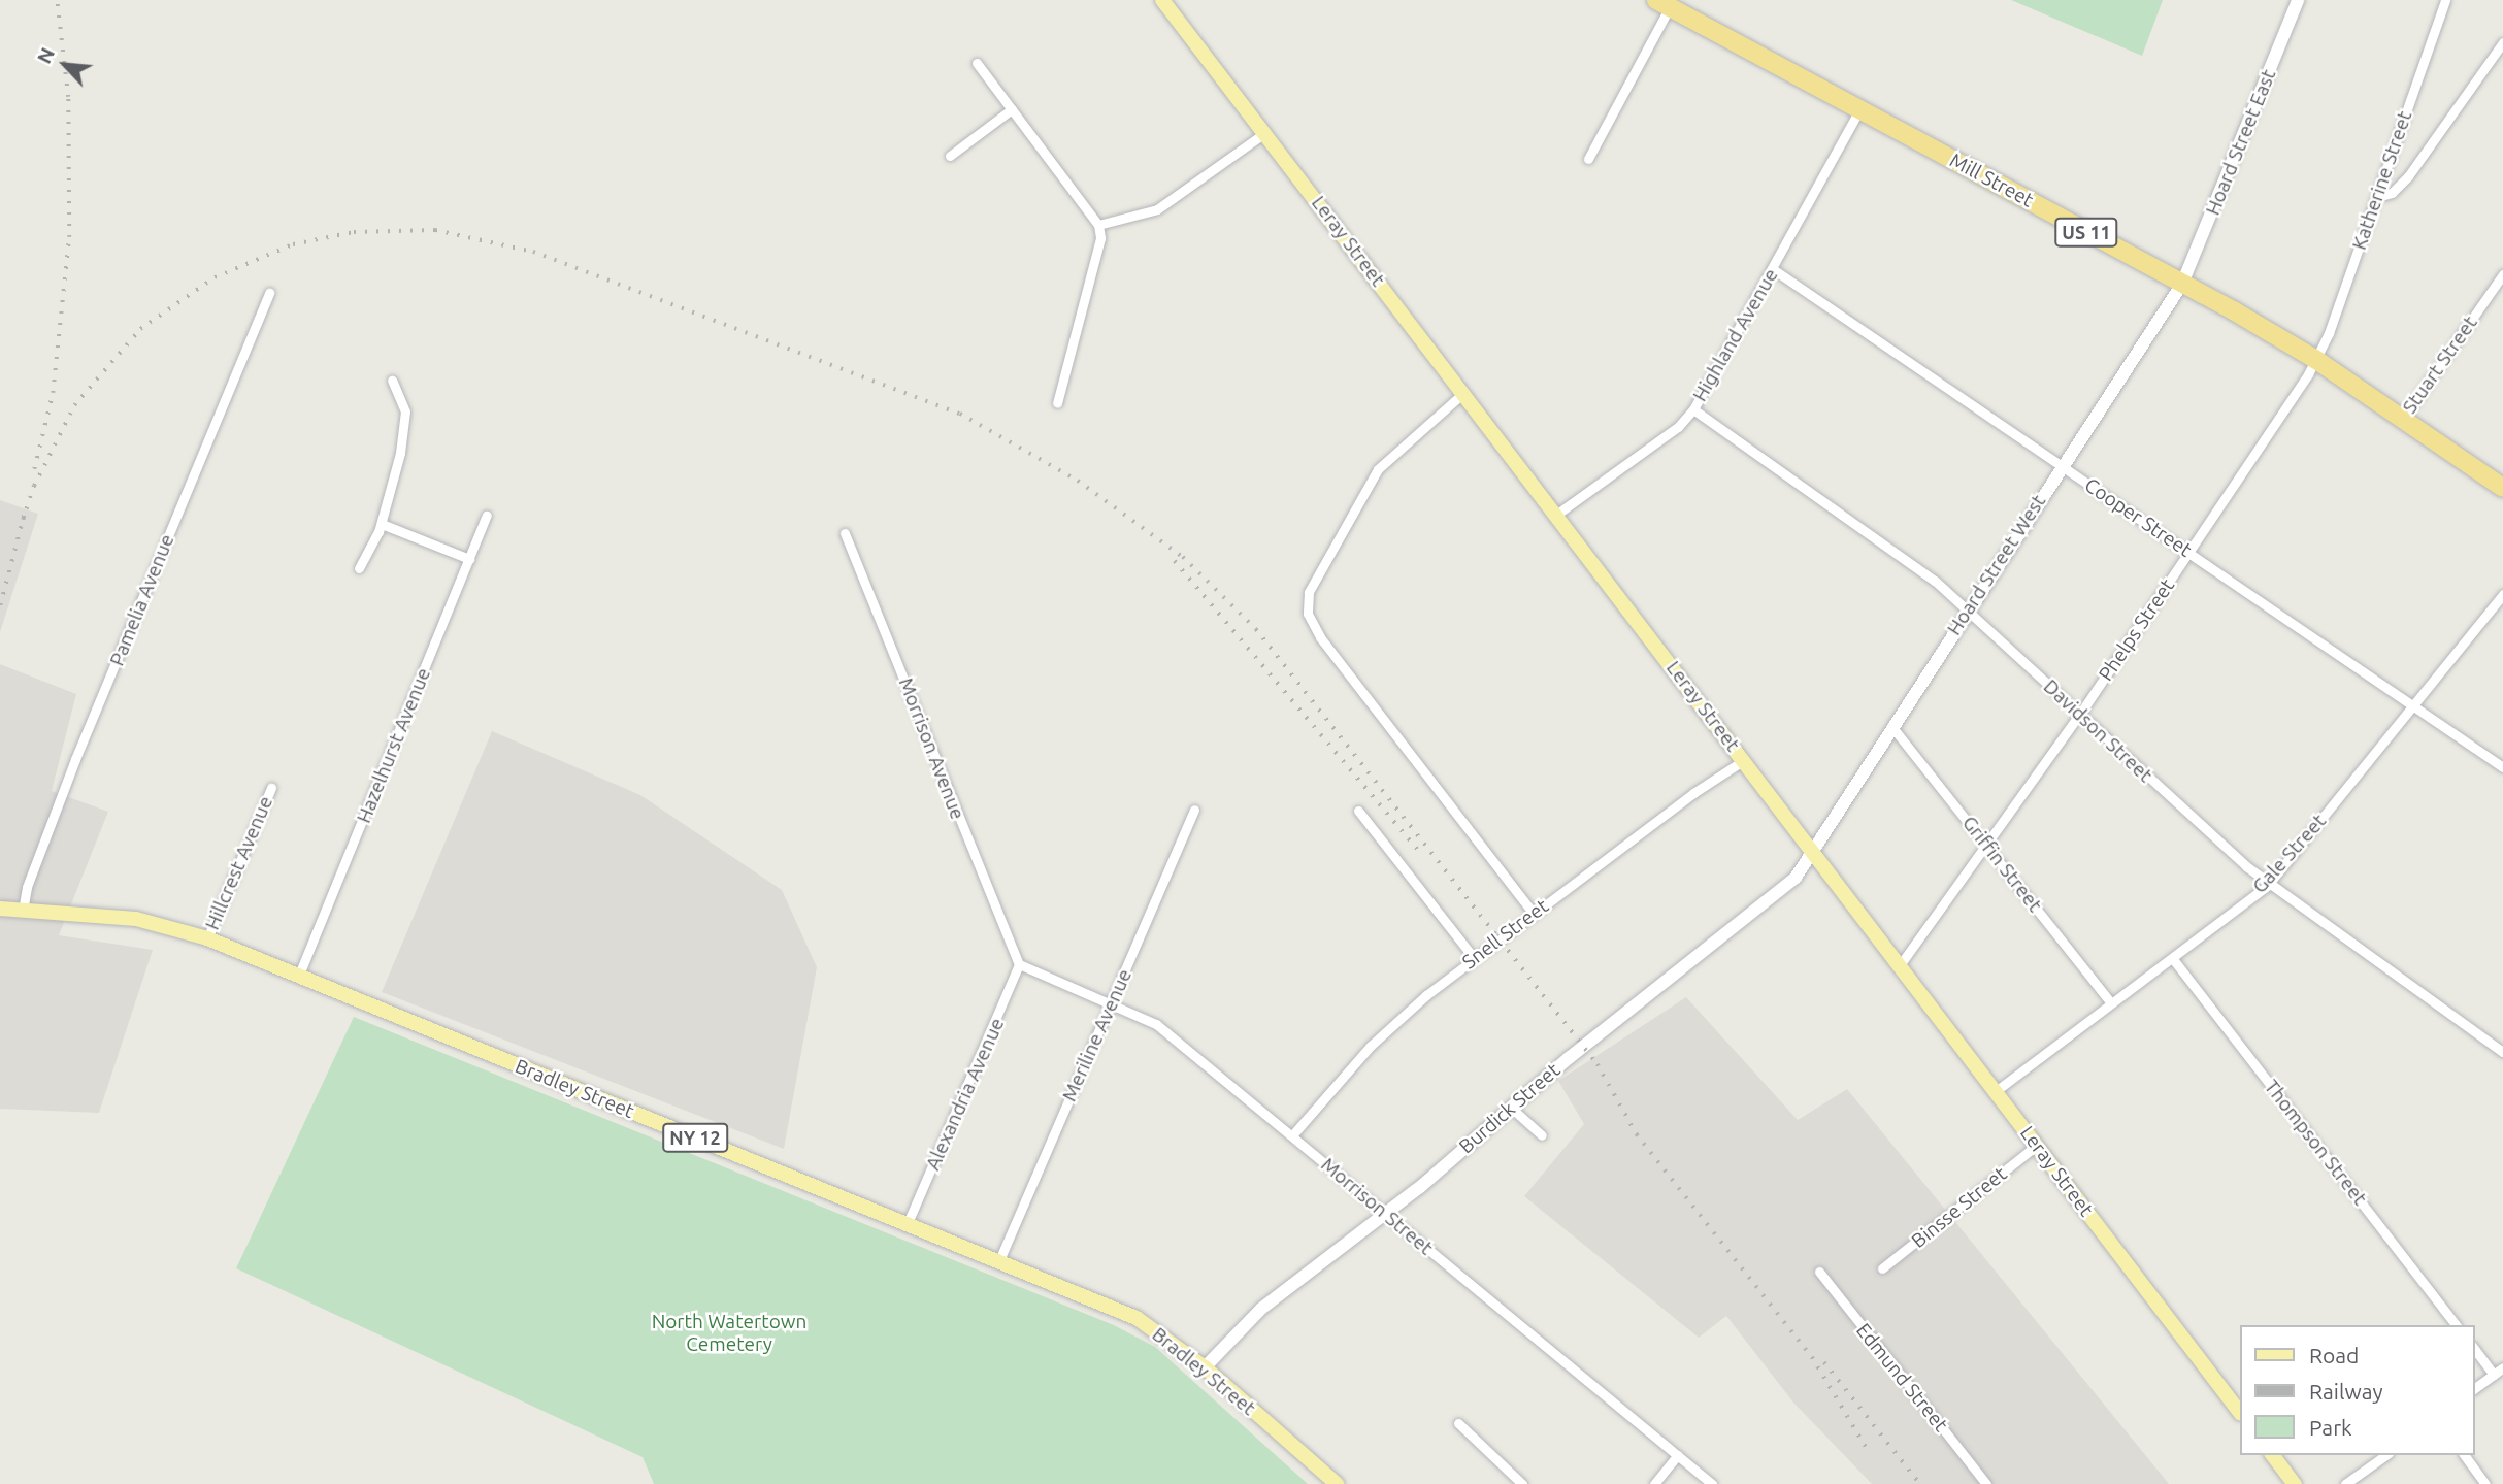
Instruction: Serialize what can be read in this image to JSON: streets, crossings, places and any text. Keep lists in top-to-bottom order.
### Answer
{
  "streets": {
    "highway": ["Mill Street", "US 11"],
    "main road": ["Leray Street", "Bradley Street", "NY 12"],
    "street": [
      "Hoard Street East",
      "Katherine Street",
      "Highland Avenue",
      "Stuart Street",
      "Cooper Street",
      "Hoard Street West",
      "Pamelia Avenue",
      "Phelps Street",
      "Davidson Street",
      "Hazelhurst Avenue",
      "Morrison Avenue",
      "Gale Street",
      "Hillcrest Avenue",
      "Griffin Street",
      "Snell Street",
      "Meriline Avenue",
      "Alexandria Avenue",
      "Burdick Street",
      "Thompson Street",
      "Morrison Street",
      "Binsse Street",
      "Edmund Street"
    ]
  },
  "crossings": [
    ["Hoard Street East", "Mill Street"],
    ["Hoard Street East", "Hoard Street West"],
    ["Mill Street", "Katherine Street"],
    ["Mill Street", "Highland Avenue"],
    ["Mill Street", "Stuart Street"],
    ["Mill Street", "Hoard Street West"],
    ["Mill Street", "Phelps Street"],
    ["Katherine Street", "Phelps Street"],
    ["Leray Street", "Highland Avenue"],
    ["Leray Street", "Hoard Street West"],
    ["Leray Street", "Phelps Street"],
    ["Leray Street", "Gale Street"],
    ["Leray Street", "Snell Street"],
    ["Leray Street", "Burdick Street"],
    ["Leray Street", "Binsse Street"],
    ["Highland Avenue", "Cooper Street"],
    ["Highland Avenue", "Davidson Street"],
    ["Cooper Street", "Hoard Street West"],
    ["Cooper Street", "Phelps Street"],
    ["Cooper Street", "Gale Street"],
    ["Hoard Street West", "Davidson Street"],
    ["Hoard Street West", "Griffin Street"],
    ["Hoard Street West", "Burdick Street"],
    ["Pamelia Avenue", "Bradley Street"],
    ["Phelps Street", "Davidson Street"],
    ["Phelps Street", "Griffin Street"],
    ["Davidson Street", "Gale Street"],
    ["Hazelhurst Avenue", "Bradley Street"],
    ["Morrison Avenue", "Alexandria Avenue"],
    ["Morrison Avenue", "Morrison Street"],
    ["Gale Street", "Griffin Street"],
    ["Gale Street", "Thompson Street"],
    ["Hillcrest Avenue", "Bradley Street"],
    ["Snell Street", "Morrison Street"],
    ["Meriline Avenue", "Bradley Street"],
    ["Meriline Avenue", "Morrison Street"],
    ["Bradley Street", "Alexandria Avenue"],
    ["Bradley Street", "Burdick Street"],
    ["Alexandria Avenue", "Morrison Street"],
    ["Burdick Street", "Morrison Street"]
  ],
  "parks": ["North Watertown Cemetery"],
  "legend": ["Road", "Railway", "Park"],
  "north": "top left"
}
